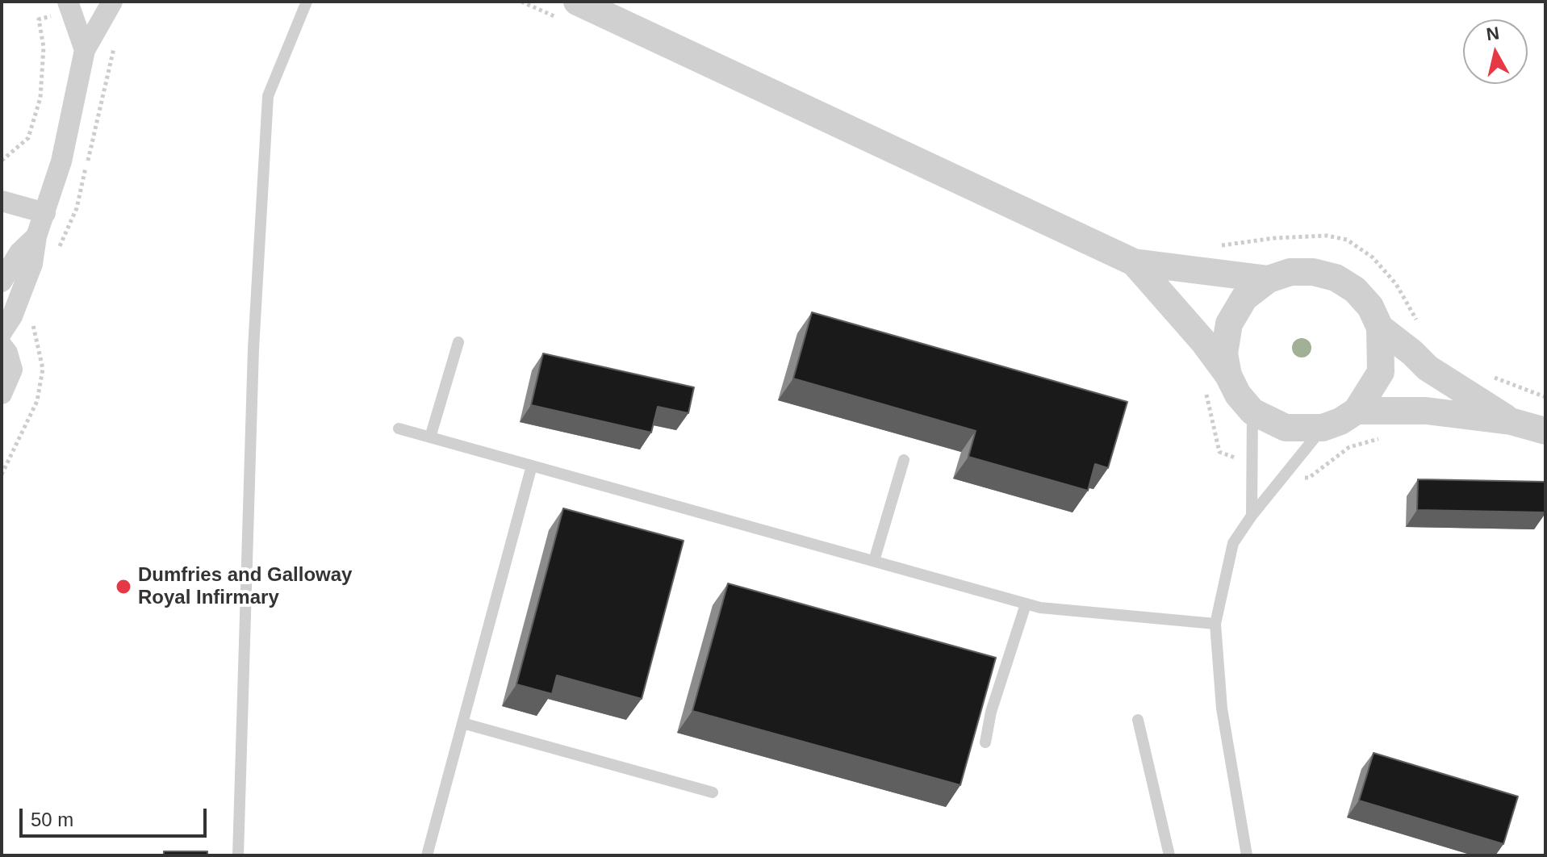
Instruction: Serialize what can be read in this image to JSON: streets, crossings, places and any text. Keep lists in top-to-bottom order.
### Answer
{
  "places": ["Dumfries and Galloway Royal Infirmary"],
  "scale_bar": "50 m",
  "north": "top"
}
